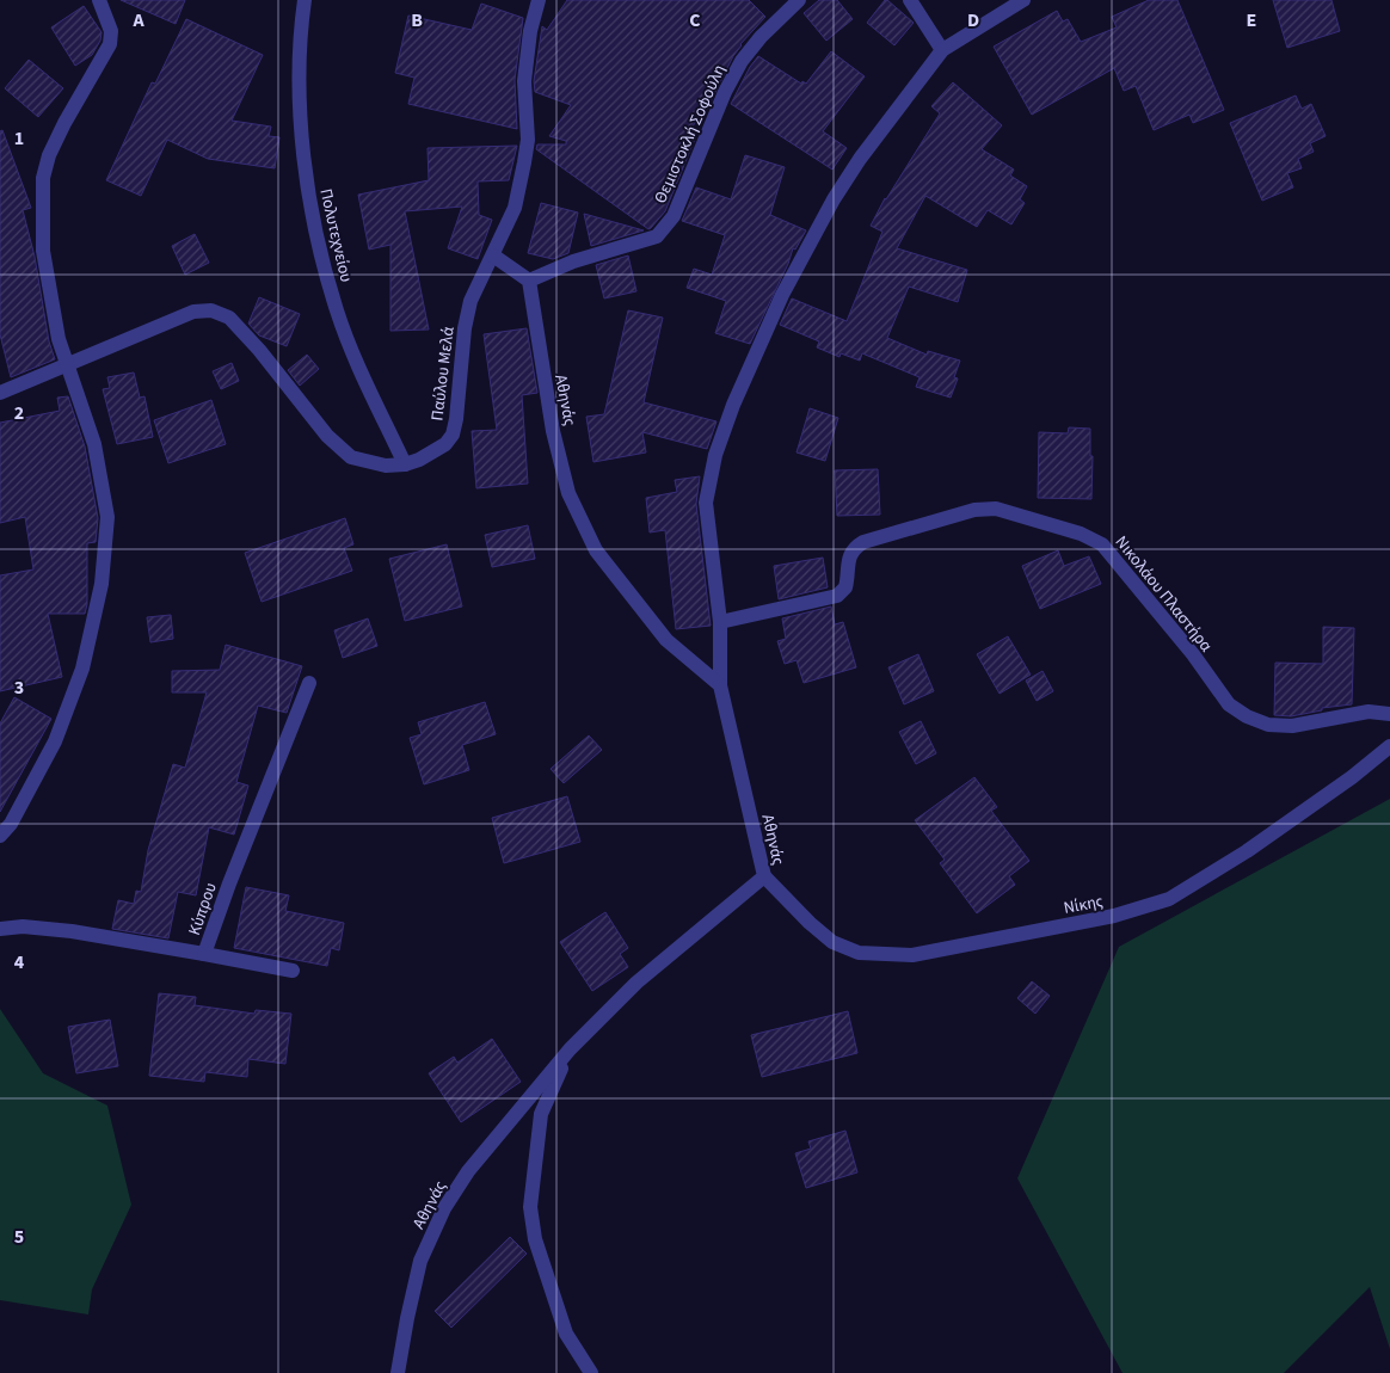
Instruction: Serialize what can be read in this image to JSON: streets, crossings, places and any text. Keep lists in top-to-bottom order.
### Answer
{
  "streets": {
    "street": [
      "Θεμιστοκλή Σοφούλη",
      "Πολυτεχνείου",
      "Παύλου Μελά",
      "Αθηνάς",
      "Νικολάου Πλαστήρα",
      "Νίκης",
      "Κύπρου"
    ]
  },
  "crossings": [
    ["Θεμιστοκλή Σοφούλη", "Αθηνάς"],
    ["Πολυτεχνείου", "Παύλου Μελά"],
    ["Αθηνάς", "Νίκης"]
  ],
  "grid": {
    "columns": [
      "A",
      "B",
      "C",
      "D",
      "E"
    ],
    "rows": [
      "1",
      "2",
      "3",
      "4",
      "5"
    ]
  }
}
